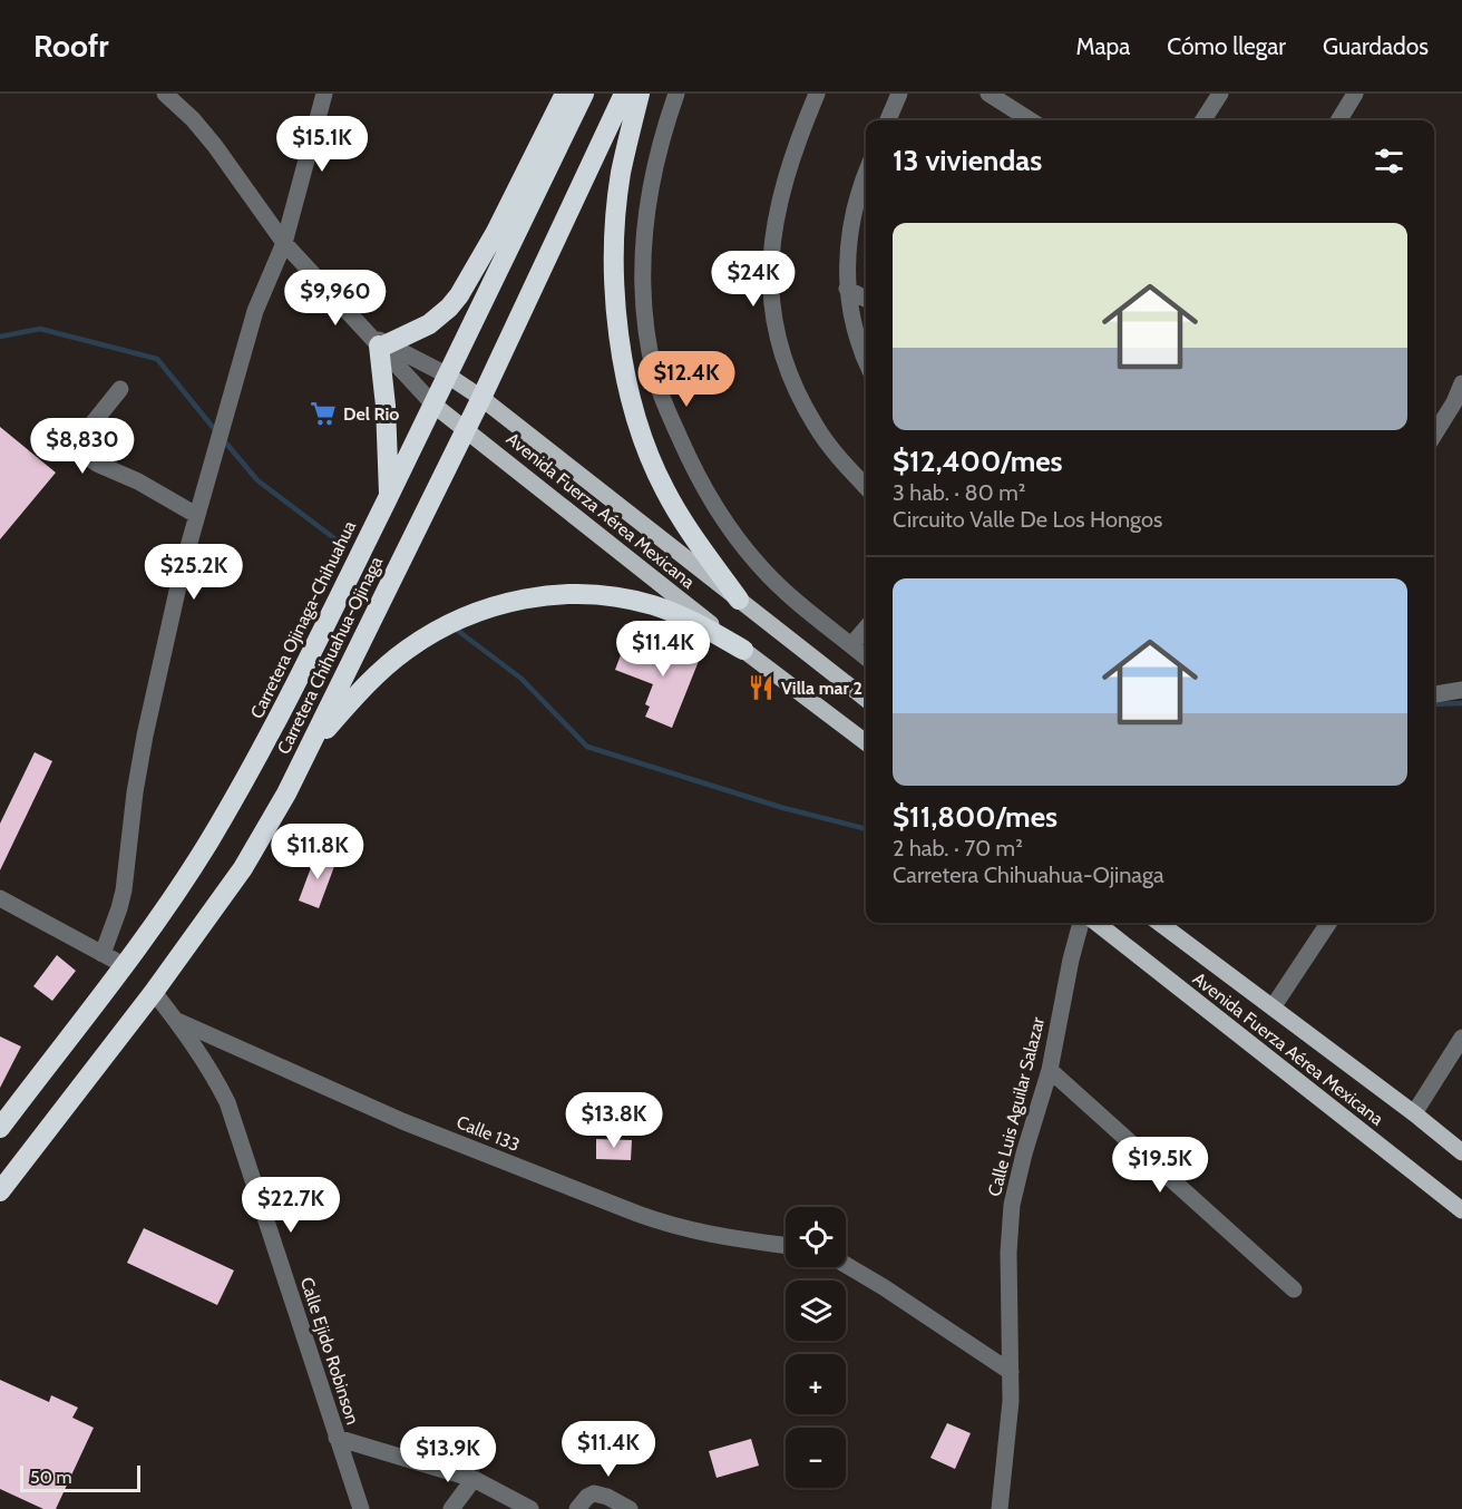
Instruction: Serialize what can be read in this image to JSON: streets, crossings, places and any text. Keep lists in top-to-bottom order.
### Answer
{
  "streets": {
    "highway": ["Carretera Ojinaga-Chihuahua", "Carretera Chihuahua-Ojinaga"],
    "main road": ["Avenida Fuerza Aérea Mexicana"],
    "street": ["Calle Luis Aguilar Salazar", "Calle 133", "Calle Ejido Robinson"]
  },
  "crossings": [
    ["Avenida Fuerza Aérea Mexicana", "Carretera Ojinaga-Chihuahua"],
    ["Avenida Fuerza Aérea Mexicana", "Carretera Chihuahua-Ojinaga"],
    ["Carretera Chihuahua-Ojinaga", "Calle Ejido Robinson"],
    ["Calle 133", "Calle Ejido Robinson"]
  ],
  "places": {
    "supermarket": ["Del Rio"],
    "restaurant": ["Villa mar 2"]
  },
  "scale_bar": "50 m",
  "page": {
    "header": "Roofr",
    "nav": ["Mapa", "Cómo llegar", "Guardados"],
    "price": [
      "$15.1K",
      "$24K",
      "$9,960",
      "$12.4K",
      "$8,830",
      "$25.2K",
      "$11.4K",
      "$11.8K",
      "$13.8K",
      "$19.5K",
      "$22.7K",
      "$11.4K",
      "$13.9K"
    ],
    "heading": "13 viviendas",
    "list": [
      {
        "name": "$12,400/mes",
        "note": "3 hab. · 80 m² · Circuito Valle De Los Hongos"
      },
      {
        "name": "$11,800/mes",
        "note": "2 hab. · 70 m² · Carretera Chihuahua-Ojinaga"
      }
    ],
    "map_buttons": ["+", "−"],
    "scale": "50 m"
  }
}
